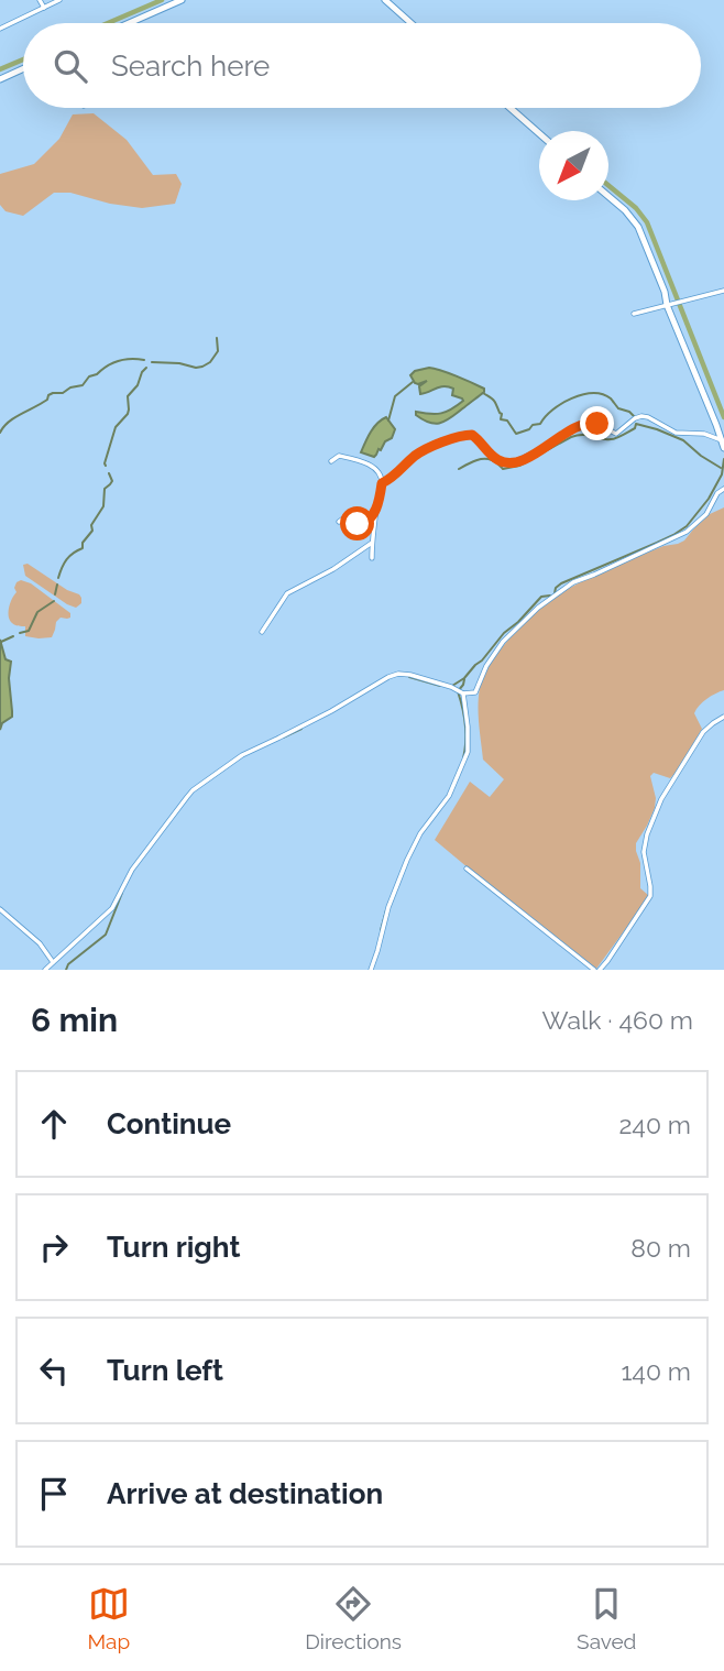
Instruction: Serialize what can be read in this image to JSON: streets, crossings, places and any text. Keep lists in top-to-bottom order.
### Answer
{
  "north": "bottom left",
  "page": {
    "search": "Search here",
    "heading": ["6 min", "Walk · 460 m"],
    "list": [
      ["Continue", "240 m"],
      ["Turn right", "80 m"],
      ["Turn left", "140 m"],
      "Arrive at destination"
    ],
    "nav": ["Map", "Directions", "Saved"]
  }
}
